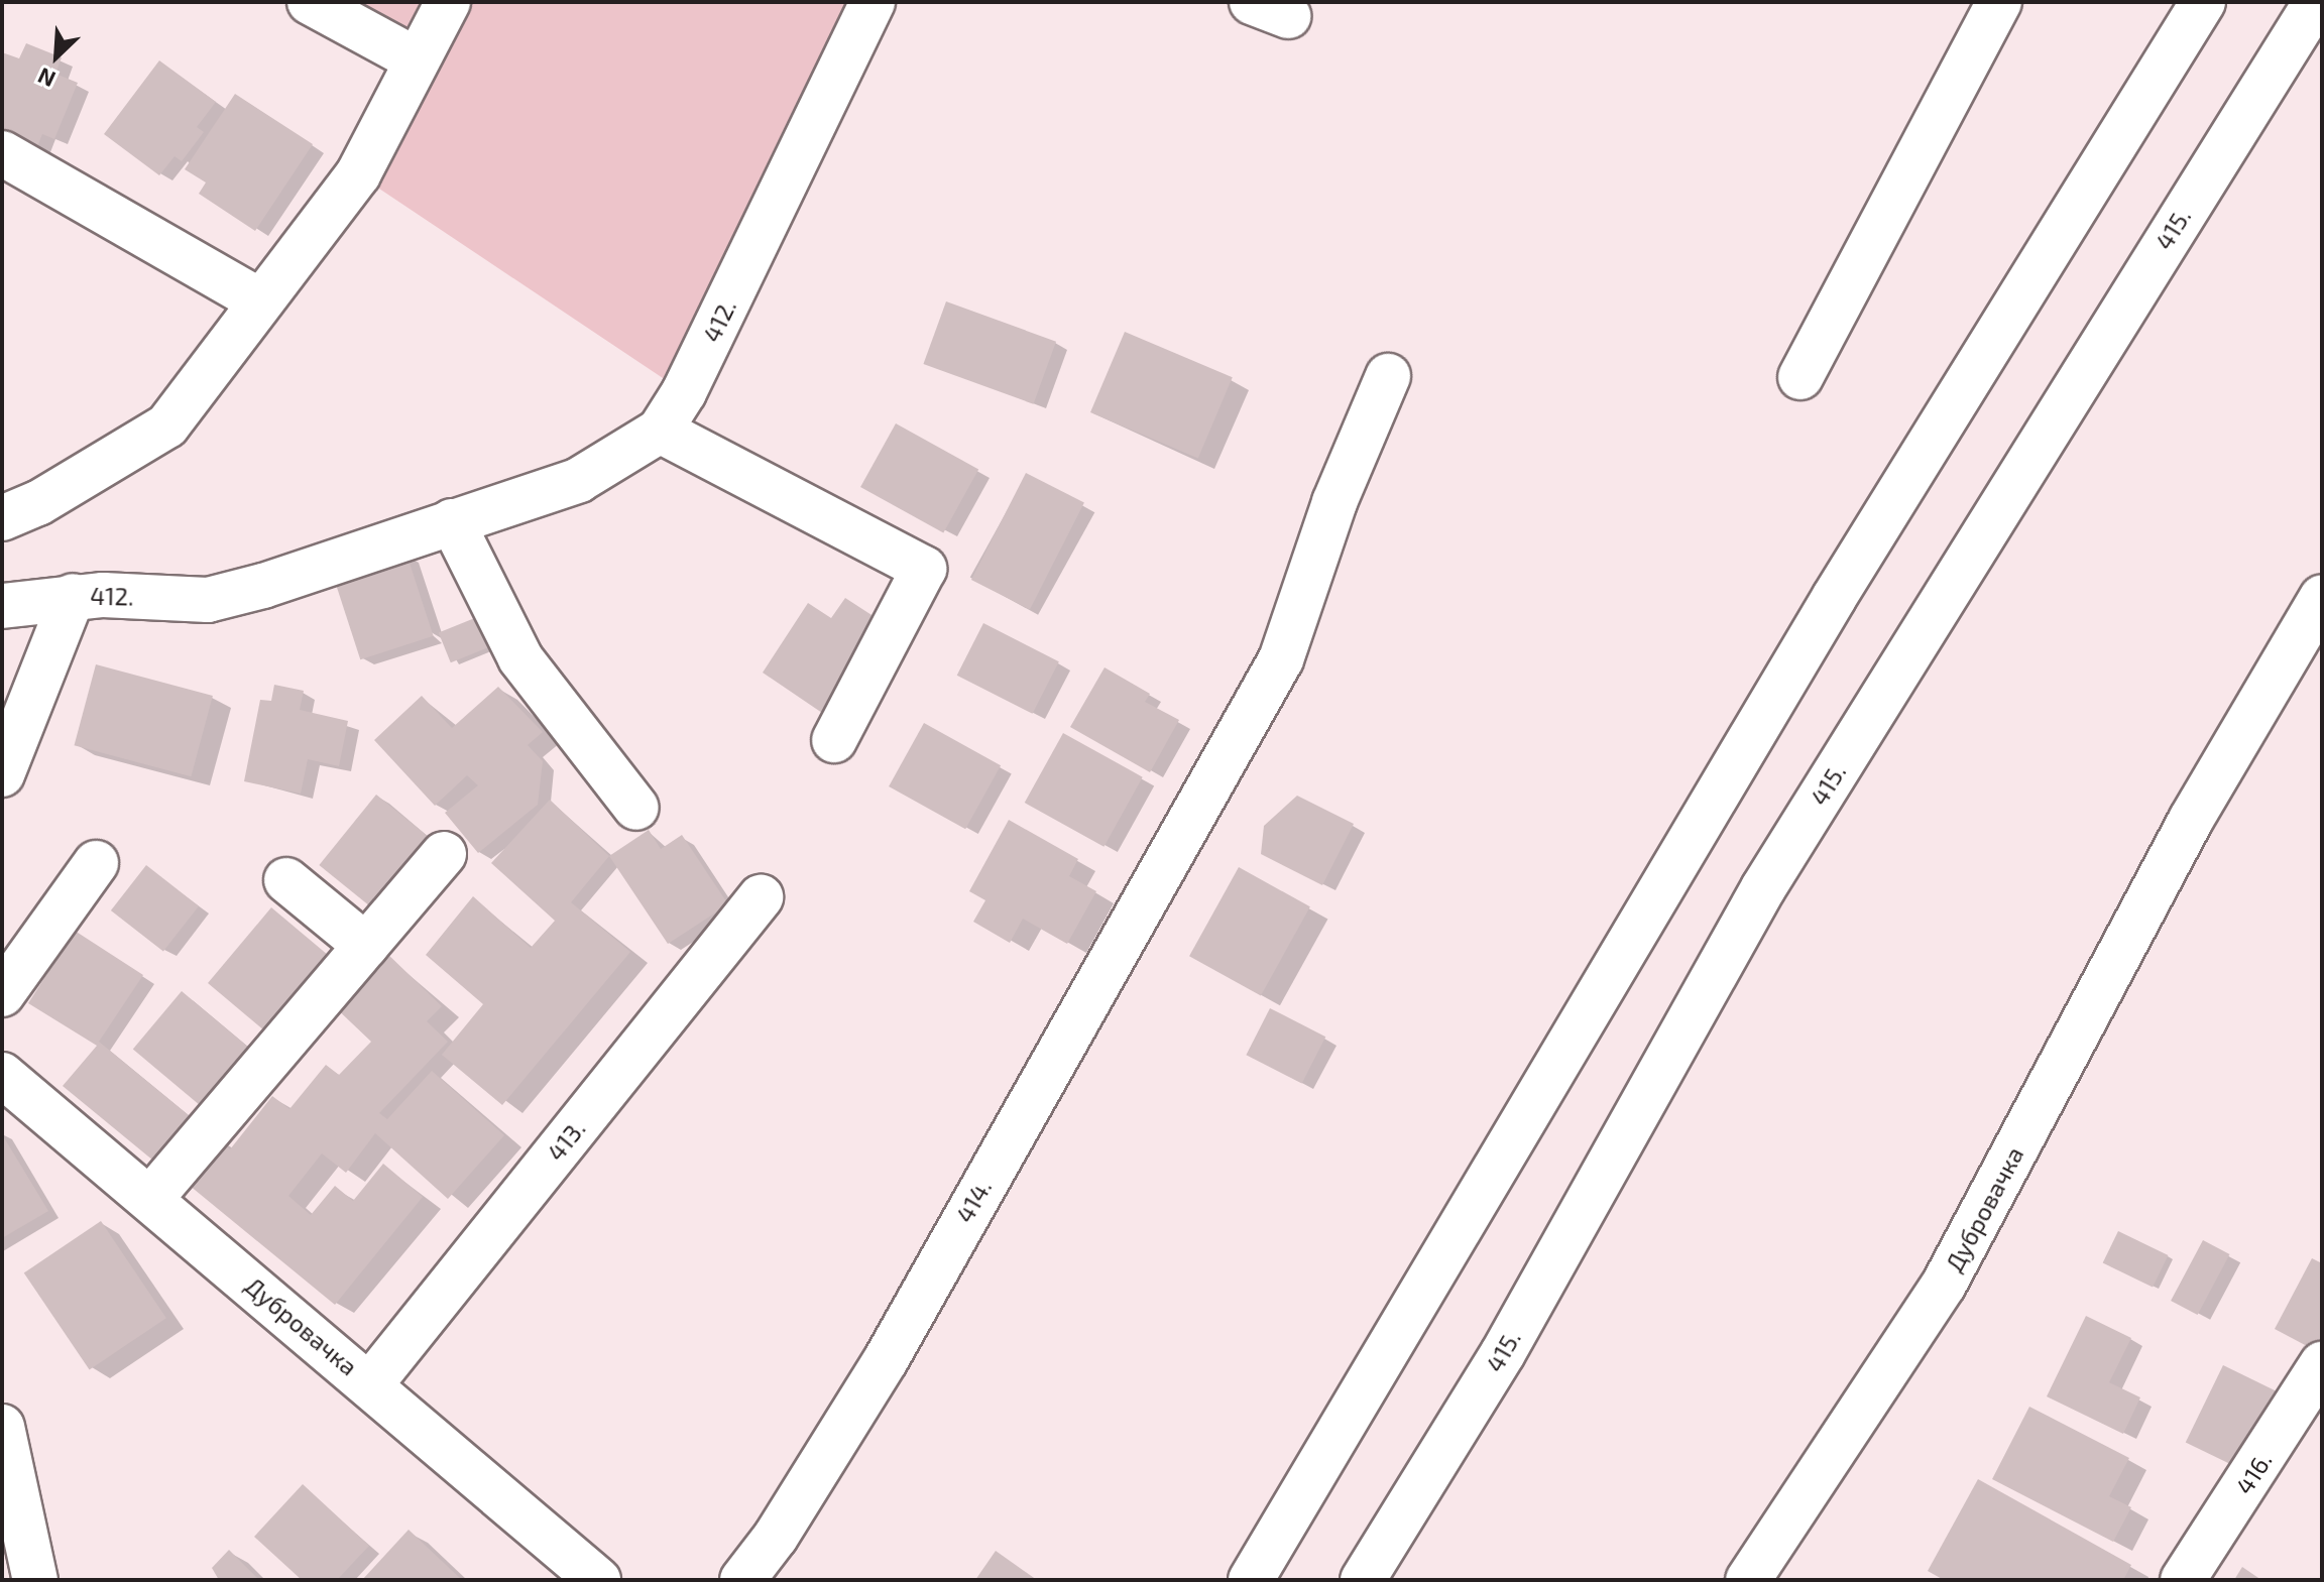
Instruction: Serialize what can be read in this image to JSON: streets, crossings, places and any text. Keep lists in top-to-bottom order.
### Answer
{
  "streets": {
    "street": [
      "415.",
      "412.",
      "413.",
      "414.",
      "Дубровачка",
      "416."
    ]
  },
  "crossings": [
    ["413.", "Дубровачка"]
  ],
  "north": "bottom left"
}
